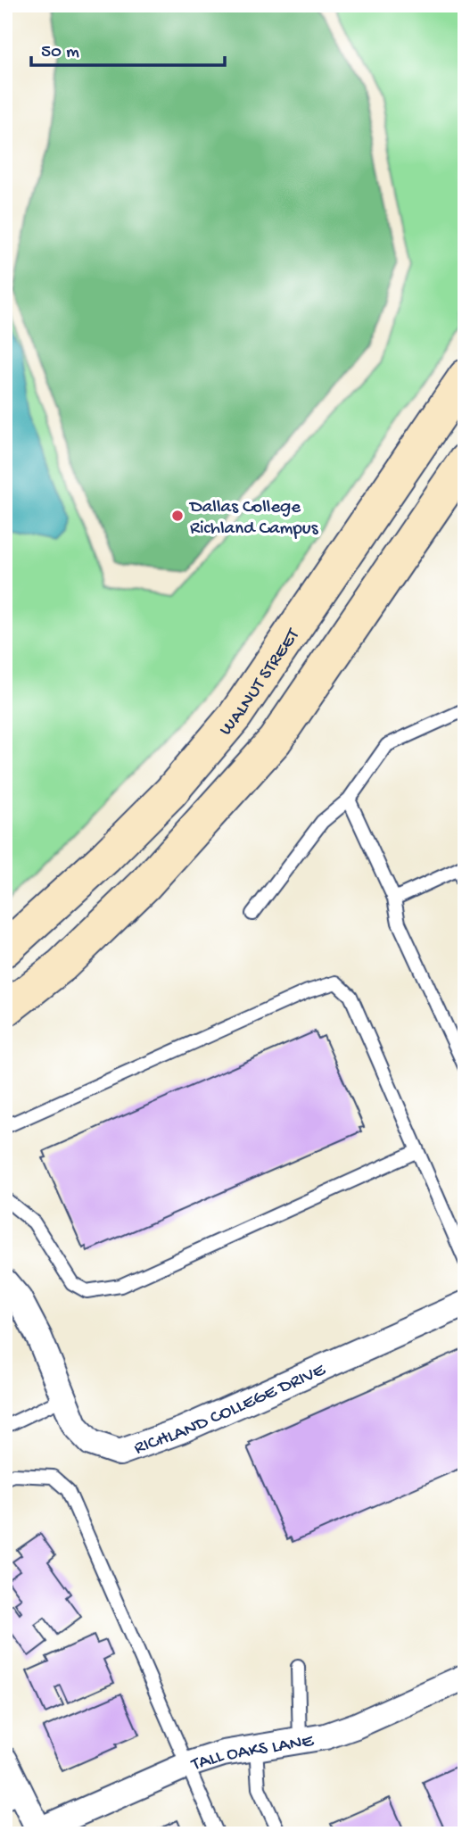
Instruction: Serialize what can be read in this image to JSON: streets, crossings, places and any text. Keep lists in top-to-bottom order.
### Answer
{
  "streets": {
    "main road": ["WALNUT STREET"],
    "street": ["RICHLAND COLLEGE DRIVE", "TALL OAKS LANE"]
  },
  "places": ["Dallas College Richland Campus"],
  "scale_bar": "50 m"
}
